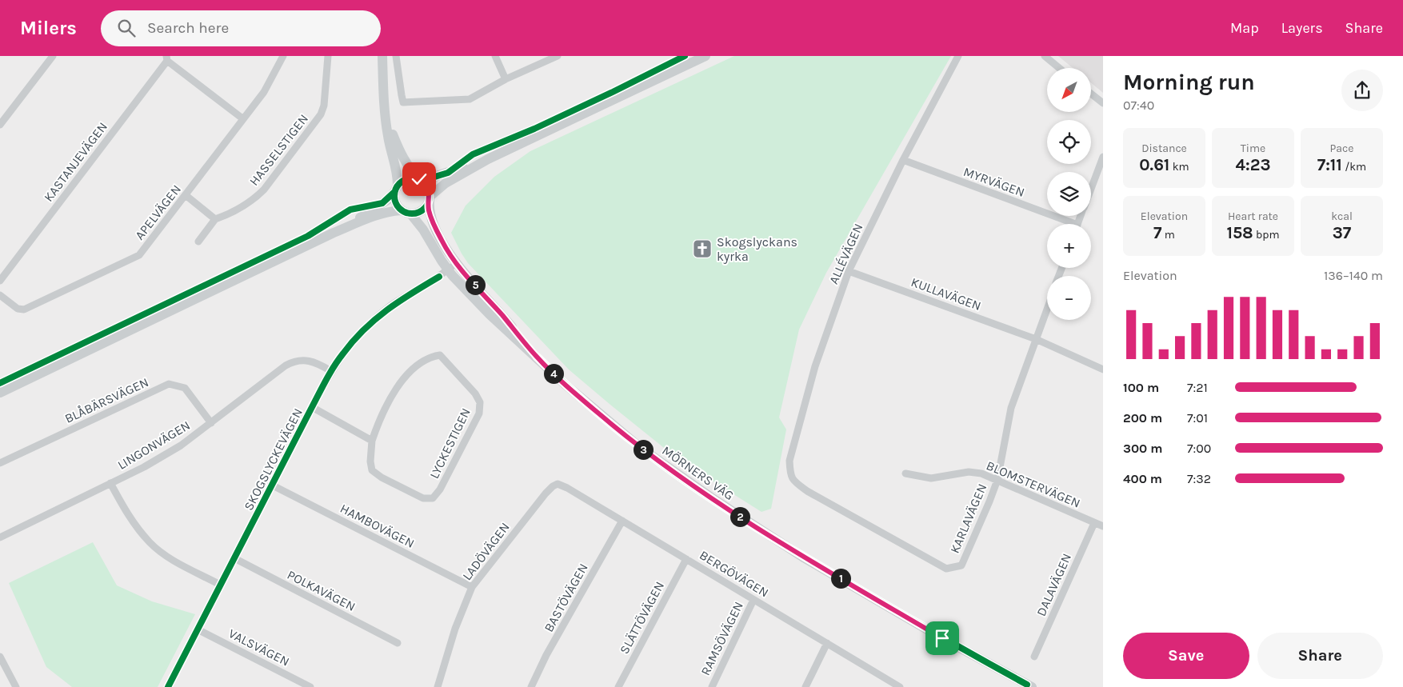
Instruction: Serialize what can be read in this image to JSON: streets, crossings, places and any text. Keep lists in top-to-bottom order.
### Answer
{
  "streets": {
    "main road": ["MÖRNERS VÄG"],
    "street": [
      "HASSELSTIGEN",
      "KASTANJEVÄGEN",
      "MYRVÄGEN",
      "APELVÄGEN",
      "ALLÉVÄGEN",
      "KULLAVÄGEN",
      "BLÅBÄRSVÄGEN",
      "LYCKESTIGEN",
      "LINGONVÄGEN",
      "SKOGSLYCKEVÄGEN",
      "BLOMSTERVÄGEN",
      "KARLAVÄGEN",
      "HAMBOVÄGEN",
      "LADÖVÄGEN",
      "BERGÖVÄGEN",
      "DALAVÄGEN",
      "POLKAVÄGEN",
      "BASTÖVÄGEN",
      "SLÄTTÖVÄGEN",
      "RAMSÖVÄGEN",
      "VALSVÄGEN"
    ]
  },
  "crossings": [
    ["MYRVÄGEN", "ALLÉVÄGEN"],
    ["ALLÉVÄGEN", "KULLAVÄGEN"],
    ["ALLÉVÄGEN", "KARLAVÄGEN"],
    ["KULLAVÄGEN", "KARLAVÄGEN"],
    ["BLÅBÄRSVÄGEN", "LINGONVÄGEN"],
    ["LINGONVÄGEN", "SKOGSLYCKEVÄGEN"],
    ["SKOGSLYCKEVÄGEN", "MÖRNERS VÄG"],
    ["SKOGSLYCKEVÄGEN", "HAMBOVÄGEN"],
    ["SKOGSLYCKEVÄGEN", "POLKAVÄGEN"],
    ["SKOGSLYCKEVÄGEN", "VALSVÄGEN"],
    ["BLOMSTERVÄGEN", "KARLAVÄGEN"],
    ["BLOMSTERVÄGEN", "DALAVÄGEN"],
    ["HAMBOVÄGEN", "LADÖVÄGEN"],
    ["LADÖVÄGEN", "BERGÖVÄGEN"],
    ["BERGÖVÄGEN", "BASTÖVÄGEN"],
    ["BERGÖVÄGEN", "SLÄTTÖVÄGEN"],
    ["BERGÖVÄGEN", "RAMSÖVÄGEN"]
  ],
  "places": {
    "church": ["Skogslyckans kyrka"]
  },
  "north": "bottom left",
  "page": {
    "header": "Milers",
    "search": "Search here",
    "nav": ["Map", "Layers", "Share"],
    "heading": ["Morning run", "07:40"],
    "map_buttons": ["+", "−"],
    "stats": [
      ["Distance", "0.61 km"],
      ["Time", "4:23"],
      ["Pace", "7:11 /km"],
      ["Elevation", "7 m"],
      ["Heart rate", "158 bpm"],
      ["kcal", "37"]
    ],
    "chart": ["Elevation", "136–140 m"],
    "pins": [
      "5",
      "4",
      "3",
      "2",
      "1"
    ],
    "list": [
      {
        "name": "100 m",
        "note": "7:21"
      },
      {
        "name": "200 m",
        "note": "7:01"
      },
      {
        "name": "300 m",
        "note": "7:00"
      },
      {
        "name": "400 m",
        "note": "7:32"
      }
    ],
    "buttons": ["Save", "Share"]
  }
}
